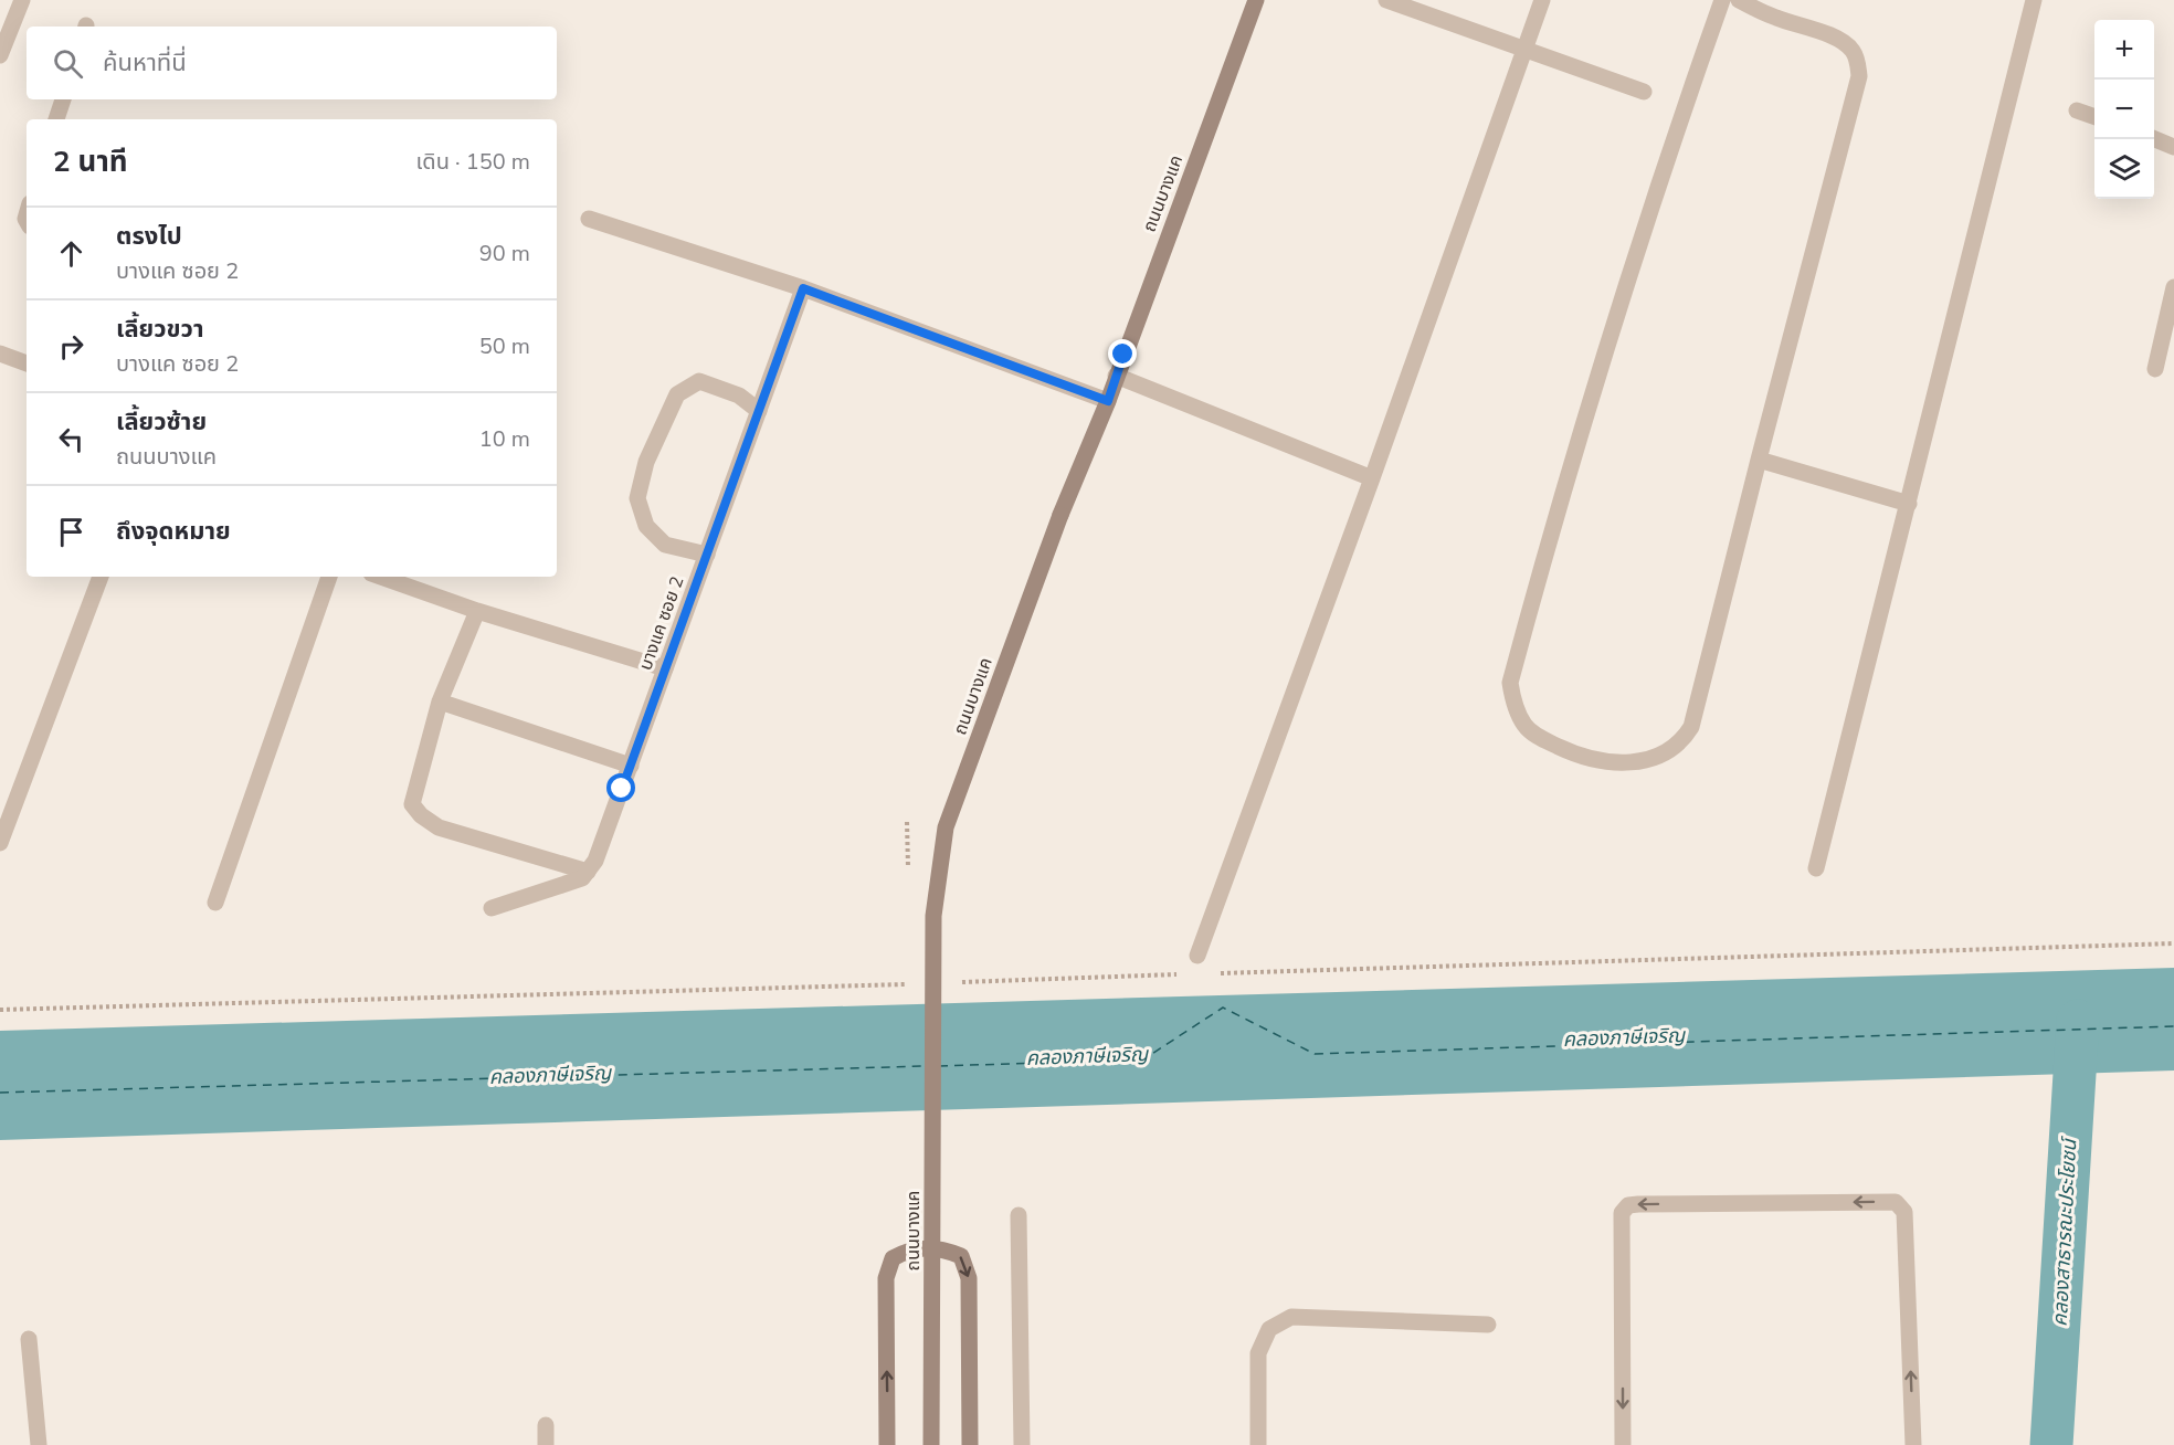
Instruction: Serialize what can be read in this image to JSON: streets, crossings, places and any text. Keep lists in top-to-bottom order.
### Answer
{
  "streets": {
    "main road": ["ถนนบางแค"],
    "street": ["บางแค ซอย 2"]
  },
  "water": ["คลองภาษีเจริญ", "คลองสาธารณะประโยชน์"],
  "page": {
    "map_buttons": ["+", "−"],
    "search": "ค้นหาที่นี่",
    "heading": ["2 นาที", "เดิน · 150 m"],
    "list": [
      ["ตรงไป", "บางแค ซอย 2", "90 m"],
      ["เลี้ยวขวา", "บางแค ซอย 2", "50 m"],
      ["เลี้ยวซ้าย", "ถนนบางแค", "10 m"],
      "ถึงจุดหมาย"
    ]
  }
}
